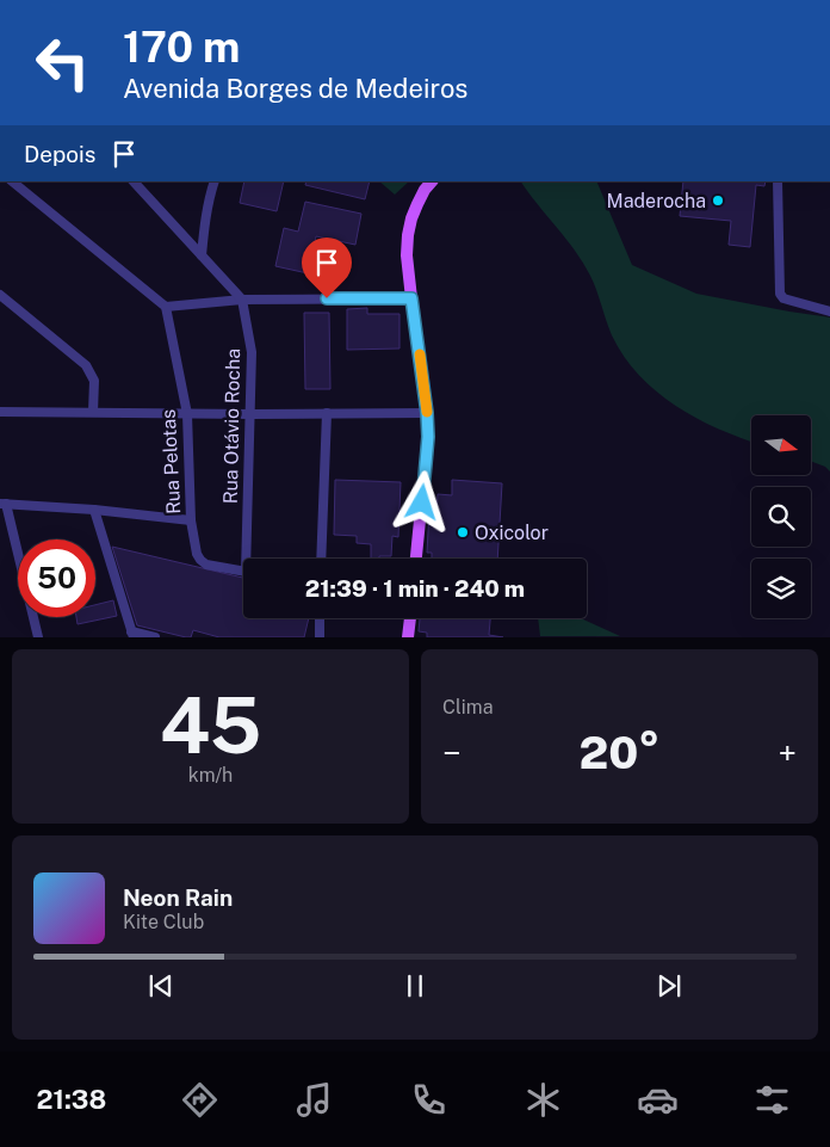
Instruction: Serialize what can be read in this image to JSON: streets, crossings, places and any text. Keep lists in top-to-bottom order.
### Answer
{
  "streets": {
    "street": ["Rua Otávio Rocha", "Rua Pelotas"]
  },
  "places": ["Maderocha", "Oxicolor"],
  "north": "right",
  "page": {
    "turn": ["170 m", "Avenida Borges de Medeiros"],
    "then": "Depois",
    "limit": "50",
    "trip": "21:39 · 1 min · 240 m",
    "tile": [
      ["45", "km/h"],
      "Clima"
    ],
    "heat": ["−", "20°", "+"],
    "song": ["Neon Rain", "Kite Club"],
    "tabs": "21:38"
  }
}
